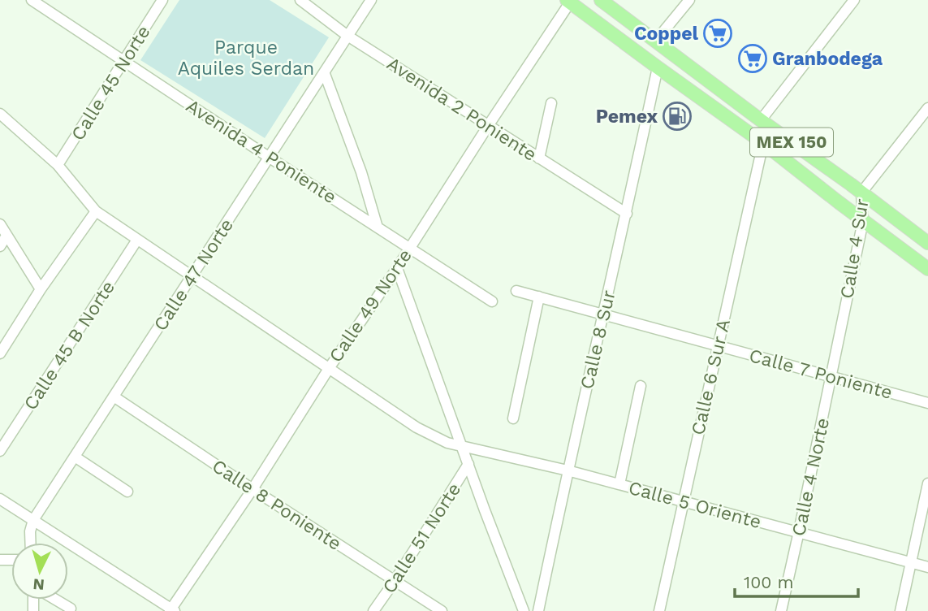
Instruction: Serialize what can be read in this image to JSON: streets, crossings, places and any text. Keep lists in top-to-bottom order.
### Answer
{
  "streets": {
    "main road": ["MEX 150"],
    "street": [
      "Calle 45 Norte",
      "Avenida 2 Poniente",
      "Avenida 4 Poniente",
      "Calle 4 Sur",
      "Calle 47 Norte",
      "Calle 49 Norte",
      "Calle 8 Sur",
      "Calle 45 B Norte",
      "Calle 7 Poniente",
      "Calle 6 Sur A",
      "Calle 4 Norte",
      "Calle 8 Poniente",
      "Calle 5 Oriente",
      "Calle 51 Norte"
    ]
  },
  "crossings": [
    ["Calle 45 Norte", "Avenida 4 Poniente"],
    ["Calle 45 Norte", "Calle 5 Oriente"],
    ["Avenida 2 Poniente", "Calle 47 Norte"],
    ["Avenida 2 Poniente", "Calle 49 Norte"],
    ["Avenida 2 Poniente", "Calle 8 Sur"],
    ["MEX 150", "Calle 4 Sur"],
    ["MEX 150", "Calle 49 Norte"],
    ["MEX 150", "Calle 8 Sur"],
    ["MEX 150", "Calle 6 Sur A"],
    ["Avenida 4 Poniente", "Calle 47 Norte"],
    ["Avenida 4 Poniente", "Calle 49 Norte"],
    ["Calle 4 Sur", "Calle 7 Poniente"],
    ["Calle 4 Sur", "Calle 4 Norte"],
    ["Calle 47 Norte", "Calle 8 Poniente"],
    ["Calle 47 Norte", "Calle 5 Oriente"],
    ["Calle 49 Norte", "Calle 8 Poniente"],
    ["Calle 49 Norte", "Calle 5 Oriente"],
    ["Calle 8 Sur", "Calle 7 Poniente"],
    ["Calle 8 Sur", "Calle 5 Oriente"],
    ["Calle 45 B Norte", "Calle 5 Oriente"],
    ["Calle 7 Poniente", "Calle 6 Sur A"],
    ["Calle 7 Poniente", "Calle 4 Norte"],
    ["Calle 6 Sur A", "Calle 5 Oriente"],
    ["Calle 4 Norte", "Calle 5 Oriente"],
    ["Calle 8 Poniente", "Calle 51 Norte"]
  ],
  "parks": ["Parque Aquiles Serdan"],
  "places": {
    "supermarket": ["Coppel", "Granbodega"],
    "fuel station": ["Pemex"]
  },
  "scale_bar": "100 m",
  "north": "bottom"
}
